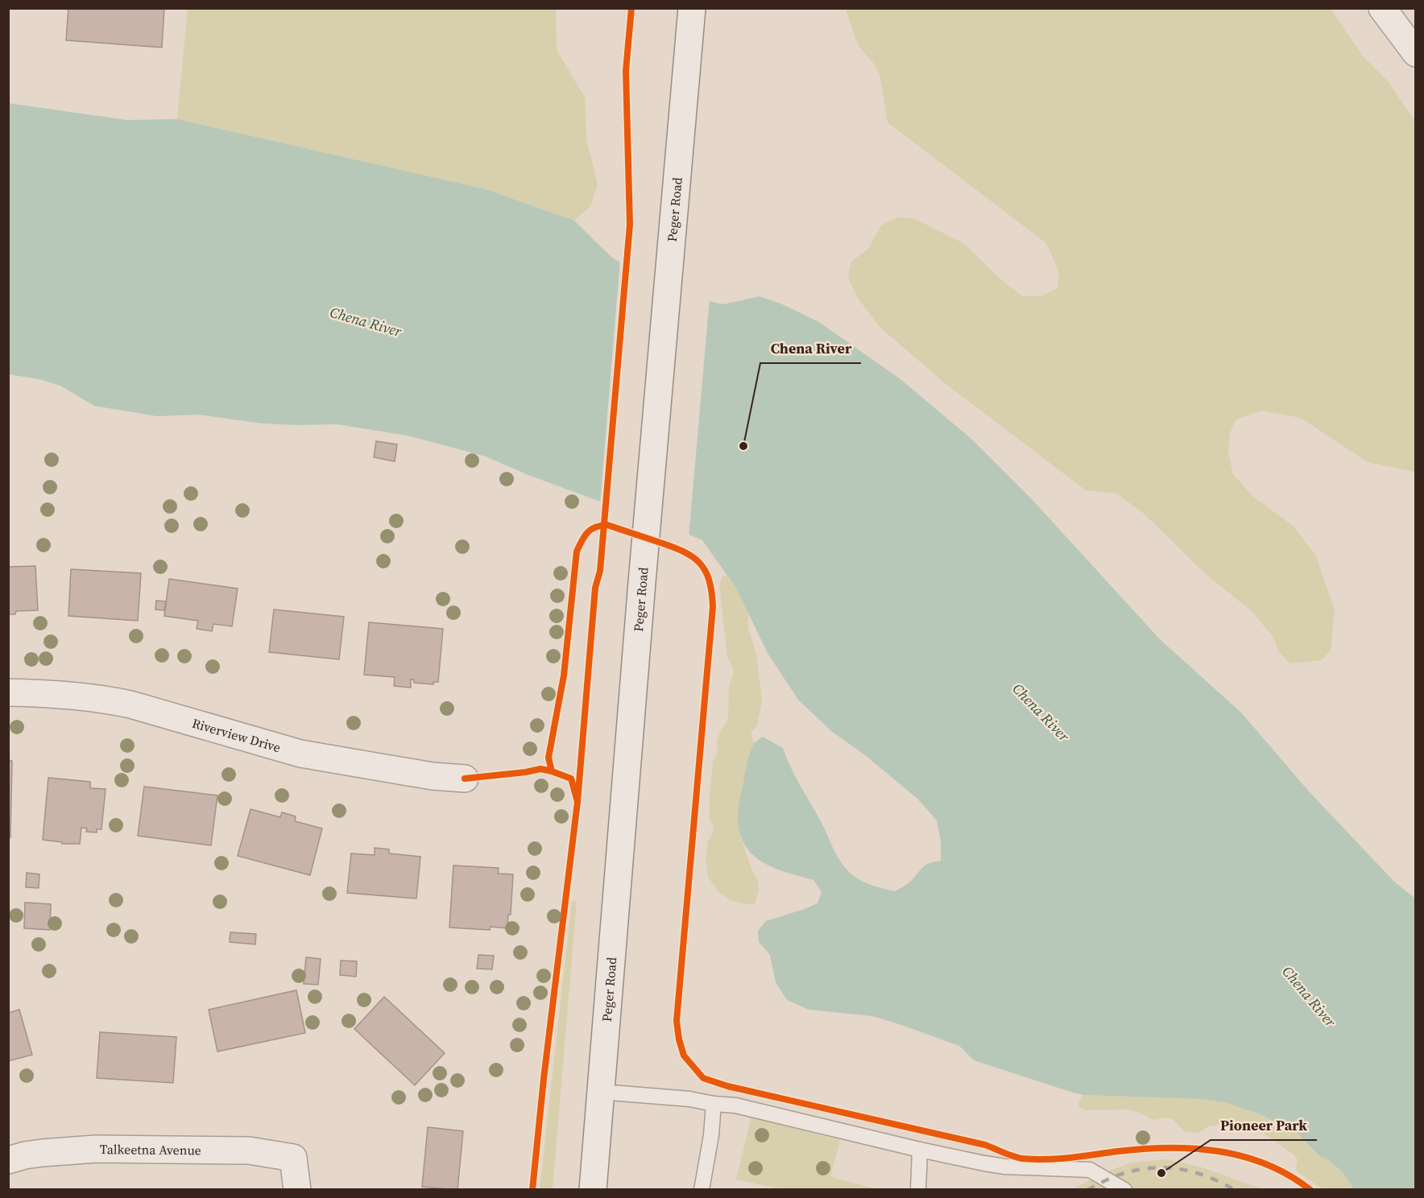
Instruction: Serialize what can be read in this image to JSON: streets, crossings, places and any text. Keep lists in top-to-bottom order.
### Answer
{
  "streets": {
    "main road": ["Peger Road", "Riverview Drive", "Talkeetna Avenue"]
  },
  "water": ["Chena River"],
  "places": ["Chena River", "Pioneer Park"]
}
